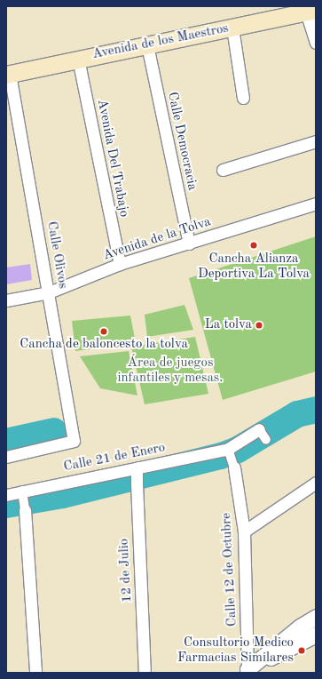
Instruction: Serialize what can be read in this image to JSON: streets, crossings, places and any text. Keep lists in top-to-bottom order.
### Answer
{
  "streets": {
    "main road": ["Avenida de los Maestros"],
    "street": [
      "Calle Democracia",
      "Avenida Del Trabajo",
      "Avenida de la Tolva",
      "Calle Olivos",
      "Calle 21 de Enero",
      "Calle 12 de Octubre",
      "12 de Julio"
    ]
  },
  "crossings": [
    ["Avenida de los Maestros", "Calle Democracia"],
    ["Avenida de los Maestros", "Avenida Del Trabajo"],
    ["Avenida de los Maestros", "Calle Olivos"],
    ["Calle Democracia", "Avenida de la Tolva"],
    ["Avenida Del Trabajo", "Avenida de la Tolva"],
    ["Avenida de la Tolva", "Calle Olivos"],
    ["Calle 21 de Enero", "Calle 12 de Octubre"],
    ["Calle 21 de Enero", "12 de Julio"]
  ],
  "parks": ["Área de juegos infantiles y mesas."],
  "places": [
    "Cancha Alianza Deportiva La Tolva",
    "La tolva",
    "Cancha de baloncesto la tolva",
    "Consultorio Medico Farmacias Similares"
  ]
}
